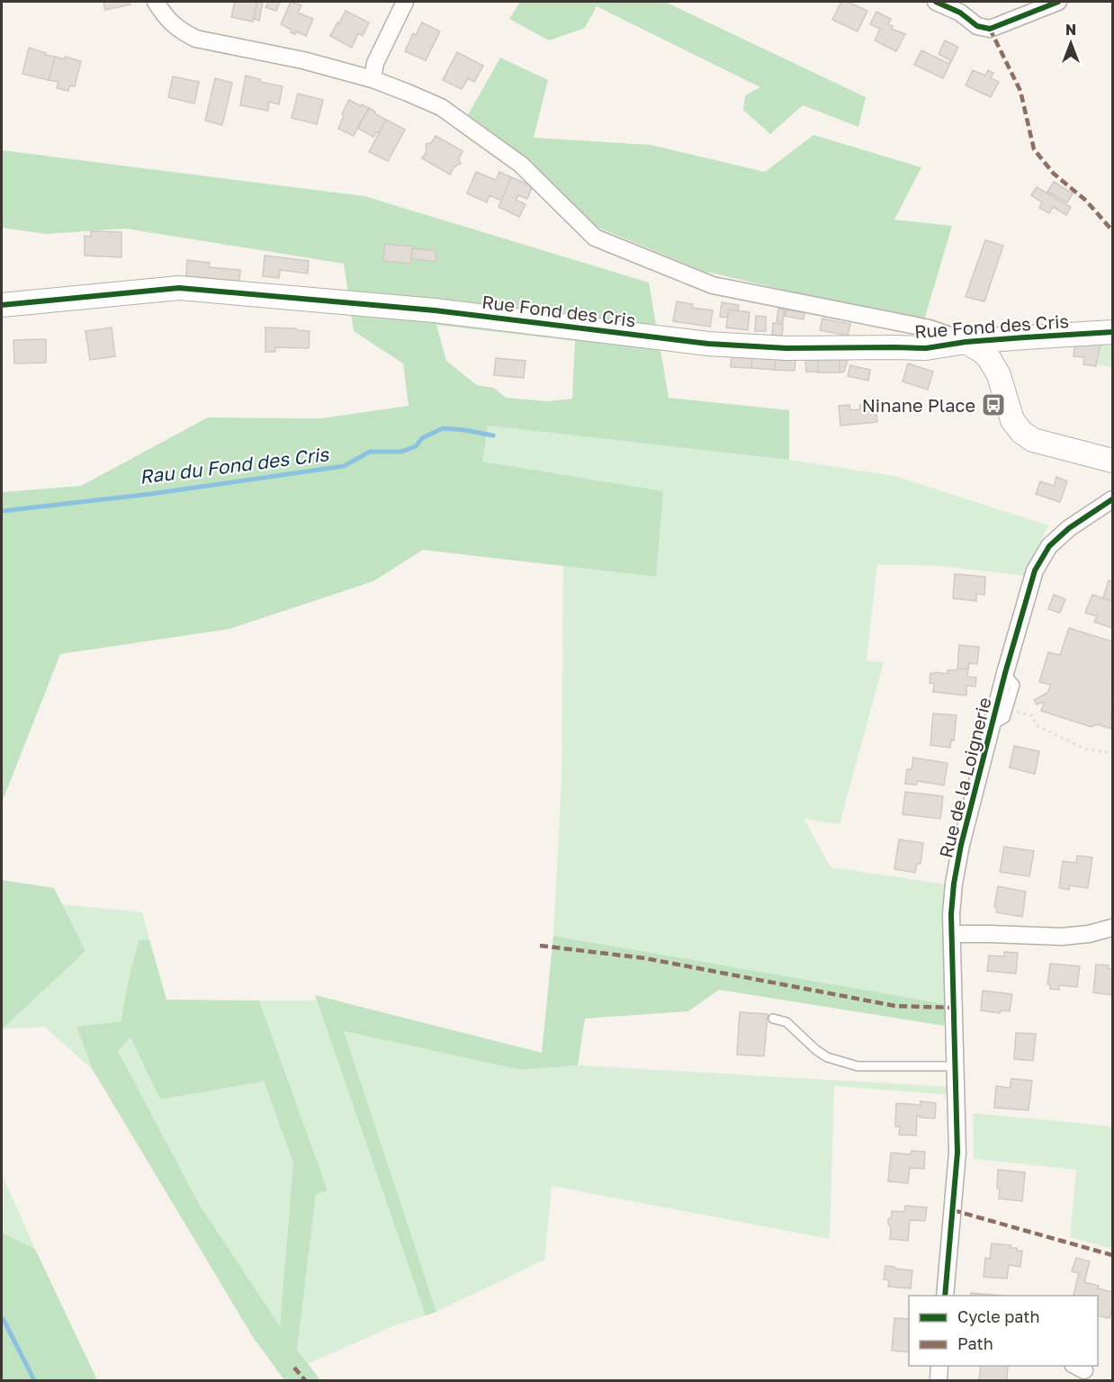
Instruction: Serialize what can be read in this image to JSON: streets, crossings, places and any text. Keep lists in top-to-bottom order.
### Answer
{
  "streets": {
    "street": ["Rue Fond des Cris", "Rue de la Loignerie"]
  },
  "water": ["Rau du Fond des Cris"],
  "places": {
    "bus stop": ["Ninane Place"]
  },
  "legend": ["Cycle path", "Path"],
  "north": "top"
}
